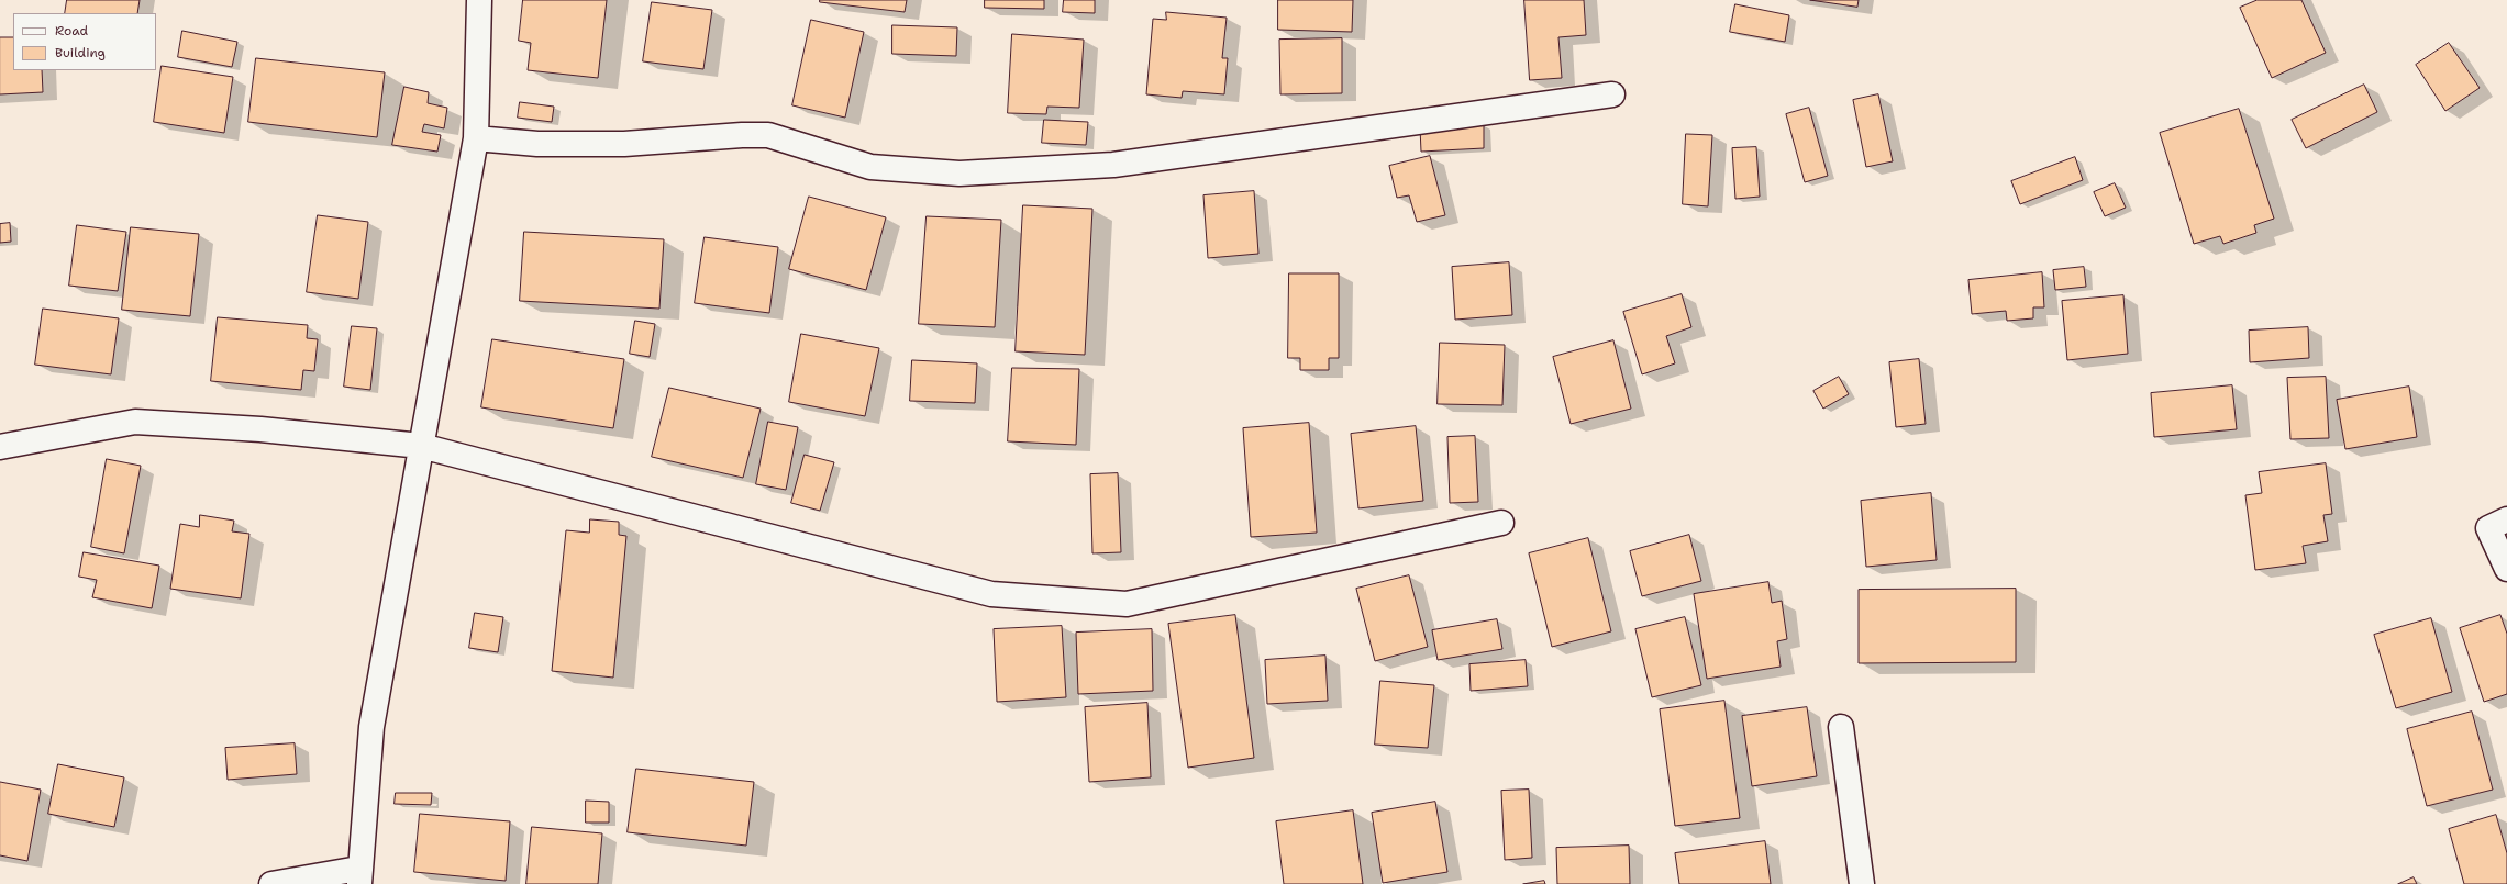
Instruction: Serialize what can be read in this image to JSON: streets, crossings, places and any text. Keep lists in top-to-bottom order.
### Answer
{
  "legend": ["Road", "Building"]
}
